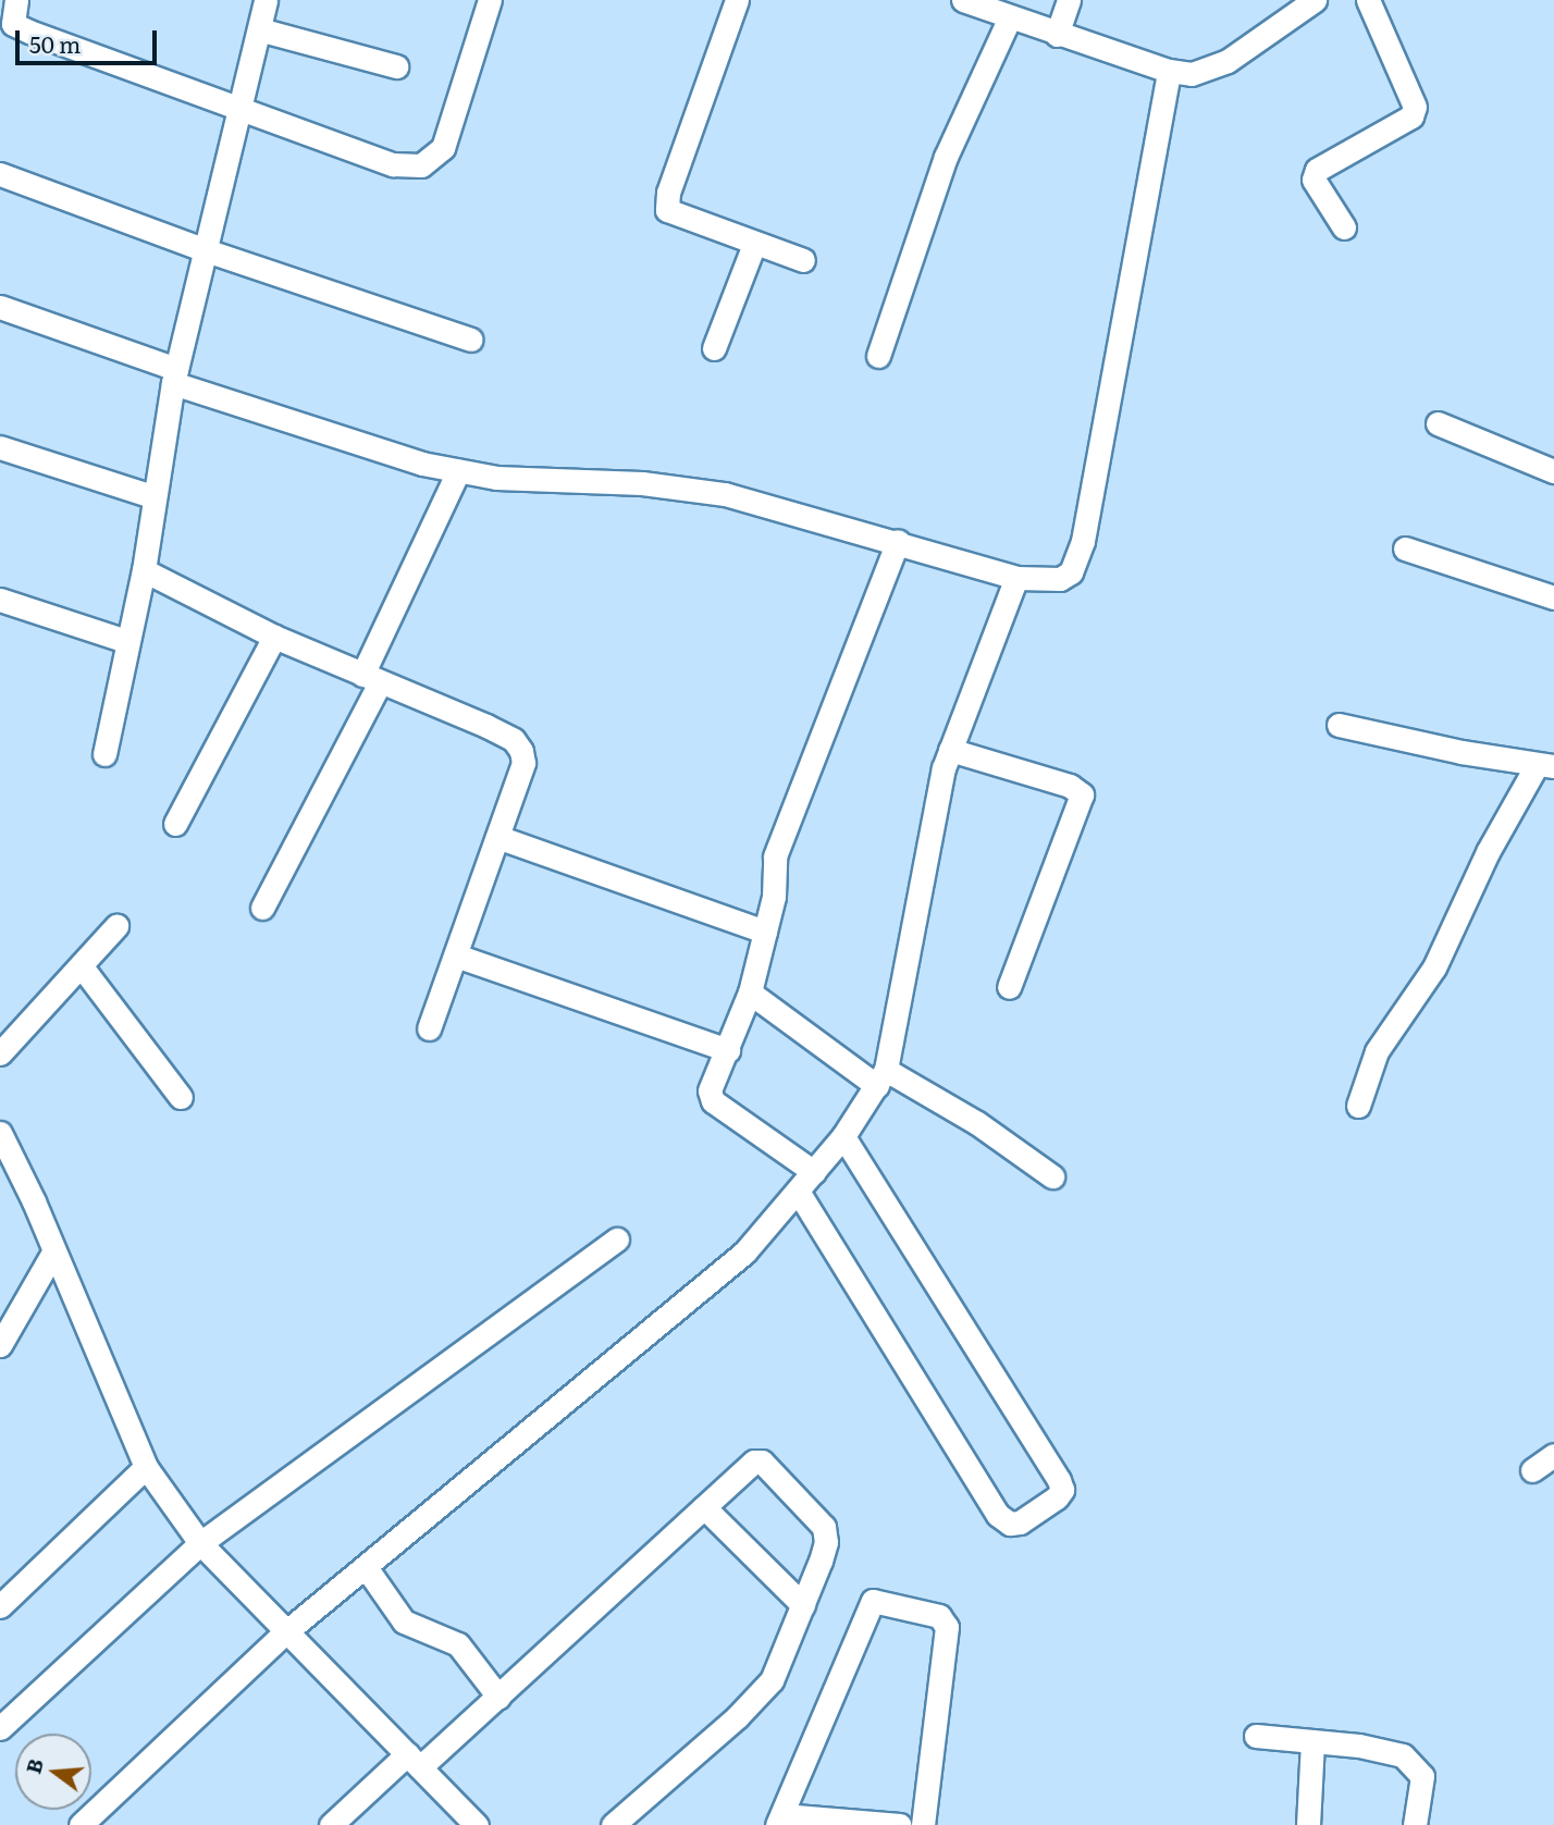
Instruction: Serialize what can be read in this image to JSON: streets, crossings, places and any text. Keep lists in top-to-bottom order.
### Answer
{
  "scale_bar": "50 m",
  "north": "left"
}
